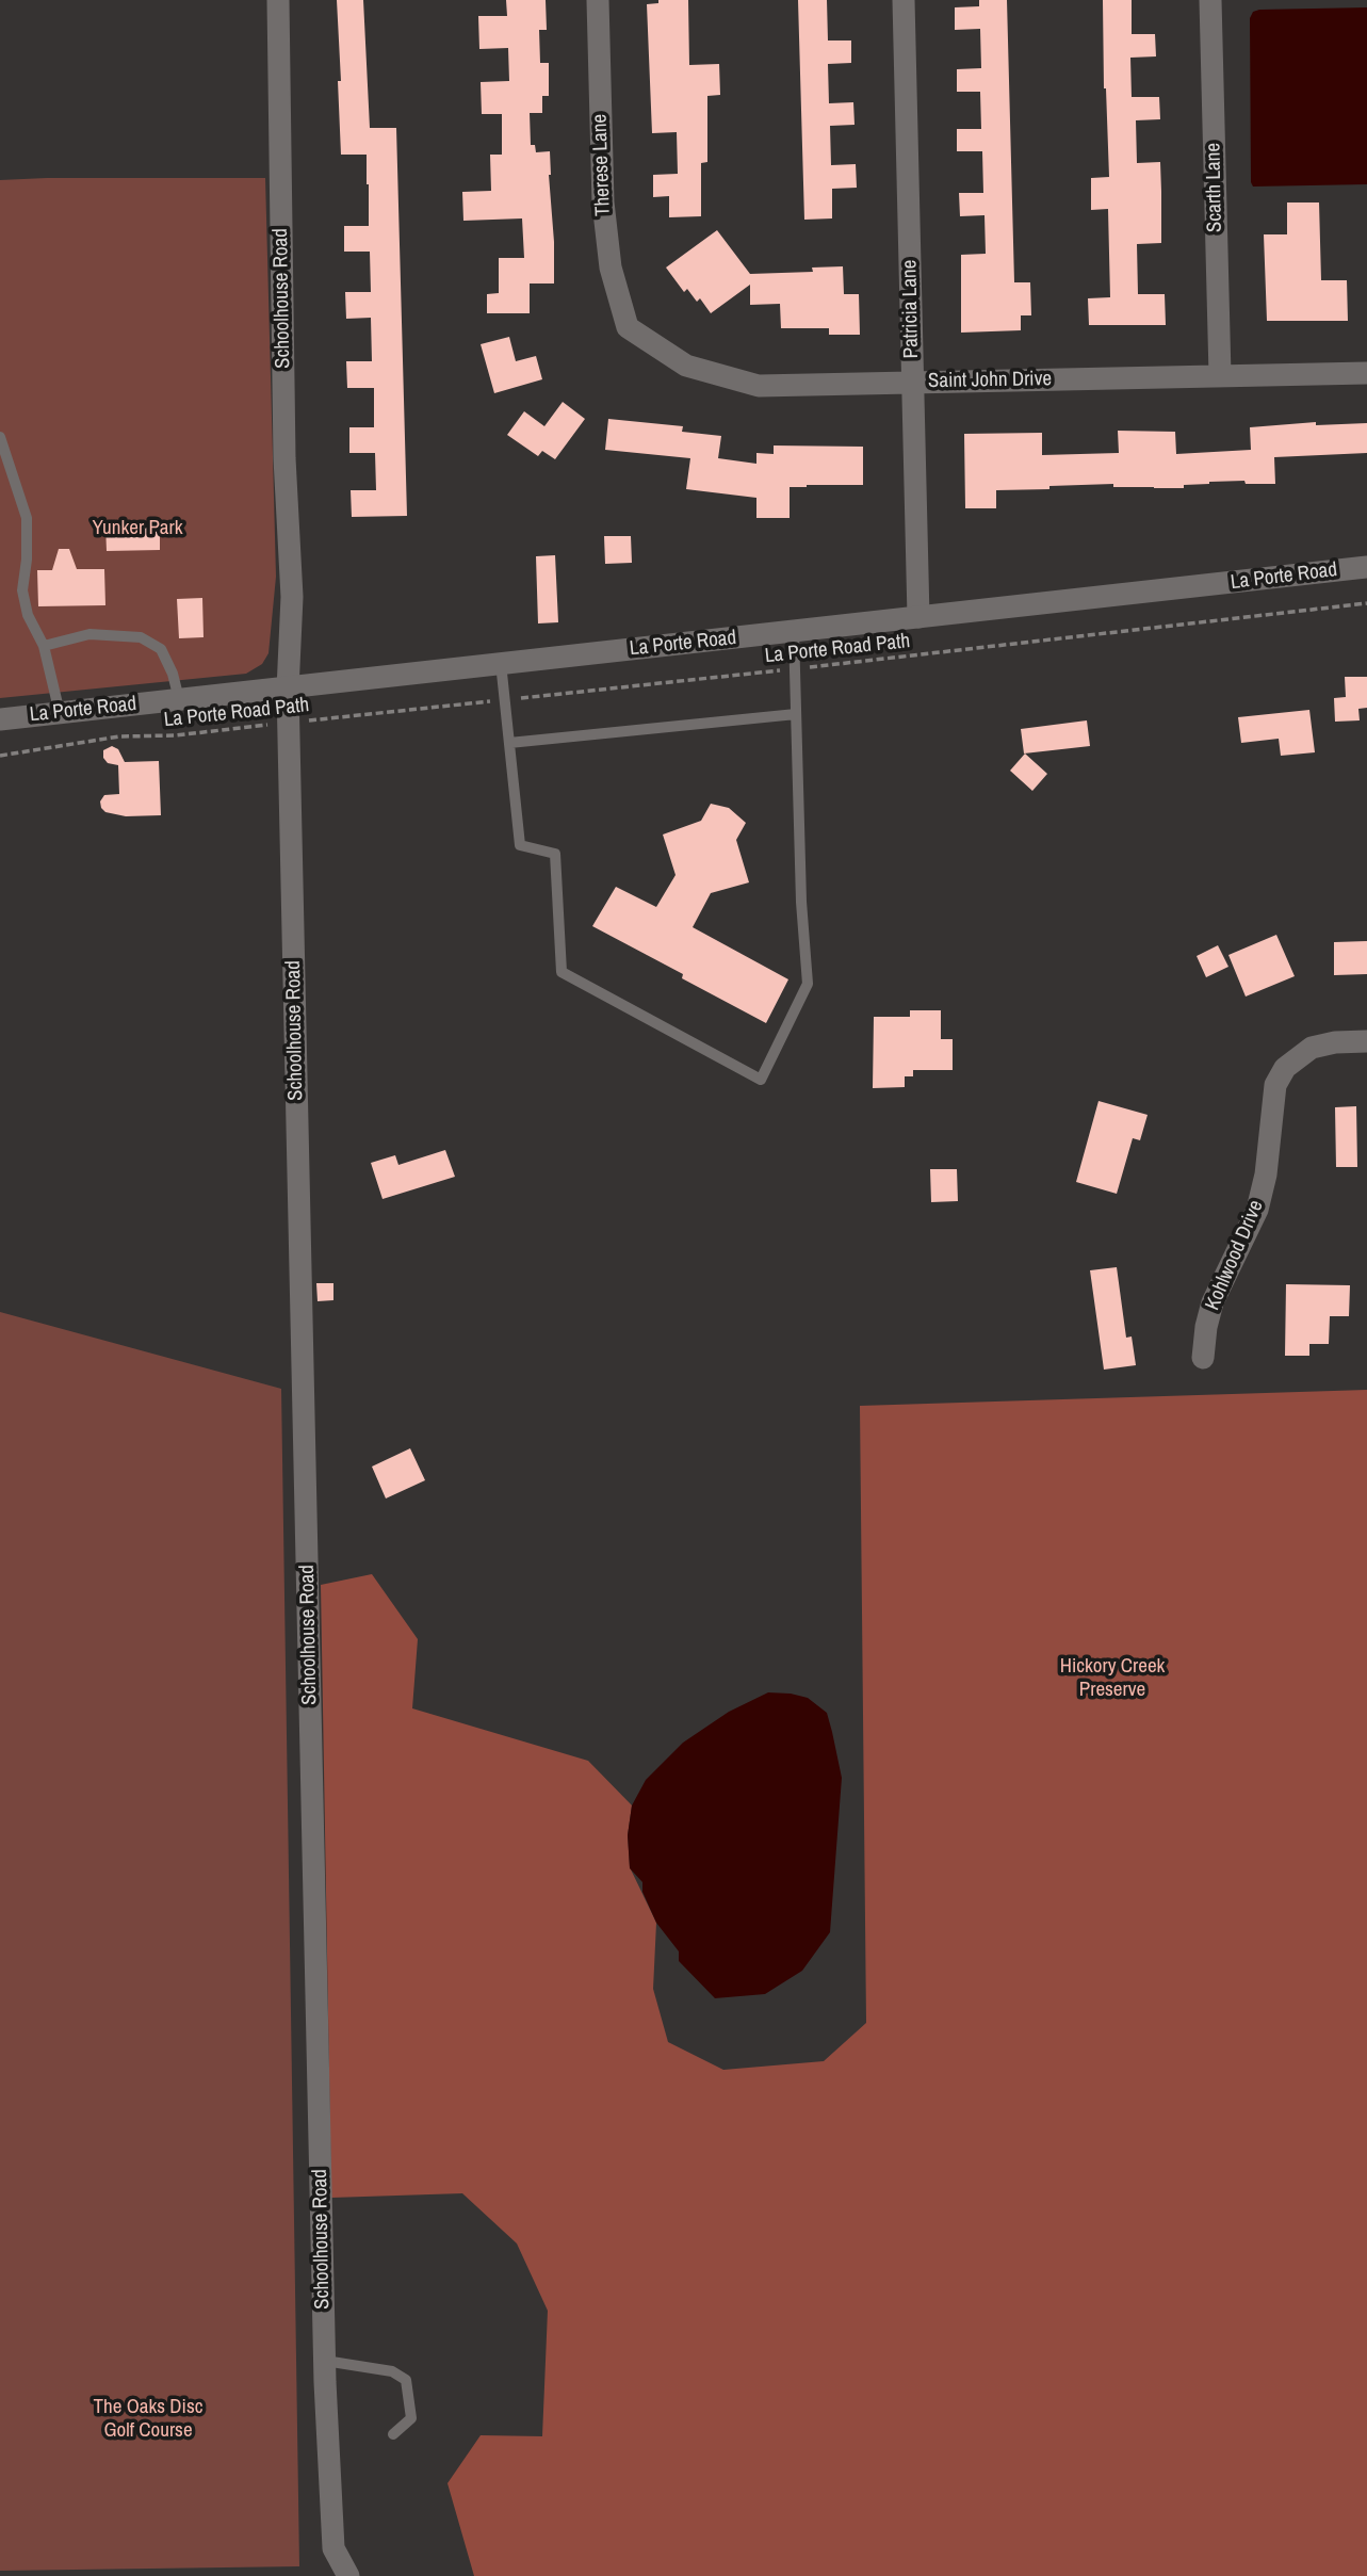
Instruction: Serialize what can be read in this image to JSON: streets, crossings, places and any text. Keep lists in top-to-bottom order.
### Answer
{
  "streets": {
    "street": [
      "Therese Lane",
      "Scarth Lane",
      "Schoolhouse Road",
      "Patricia Lane",
      "Saint John Drive",
      "La Porte Road",
      "Kohlwood Drive"
    ],
    "path": ["La Porte Road Path"]
  },
  "crossings": [
    ["Therese Lane", "Saint John Drive"],
    ["Scarth Lane", "Saint John Drive"],
    ["Schoolhouse Road", "La Porte Road"],
    ["Schoolhouse Road", "La Porte Road Path"],
    ["Patricia Lane", "Saint John Drive"],
    ["Patricia Lane", "La Porte Road"]
  ],
  "parks": ["Yunker Park", "Hickory Creek Preserve", "The Oaks Disc Golf Course"]
}
